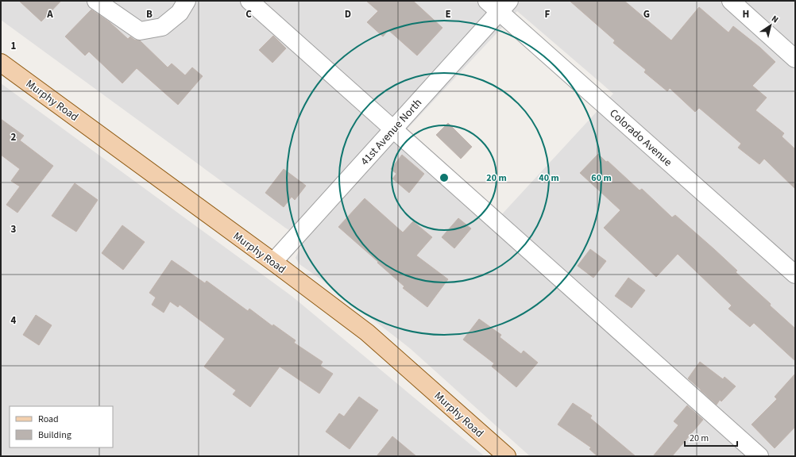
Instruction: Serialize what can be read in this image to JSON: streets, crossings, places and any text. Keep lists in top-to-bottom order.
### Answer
{
  "streets": {
    "main road": ["Murphy Road"],
    "street": ["41st Avenue North", "Colorado Avenue"]
  },
  "crossings": [
    ["Murphy Road", "41st Avenue North"],
    ["41st Avenue North", "Colorado Avenue"]
  ],
  "legend": ["Road", "Building"],
  "scale_bar": "20 m",
  "north": "top right",
  "grid": {
    "columns": [
      "A",
      "B",
      "C",
      "D",
      "E",
      "F",
      "G",
      "H"
    ],
    "rows": [
      "1",
      "2",
      "3",
      "4"
    ]
  },
  "rings": ["20 m", "40 m", "60 m"]
}
